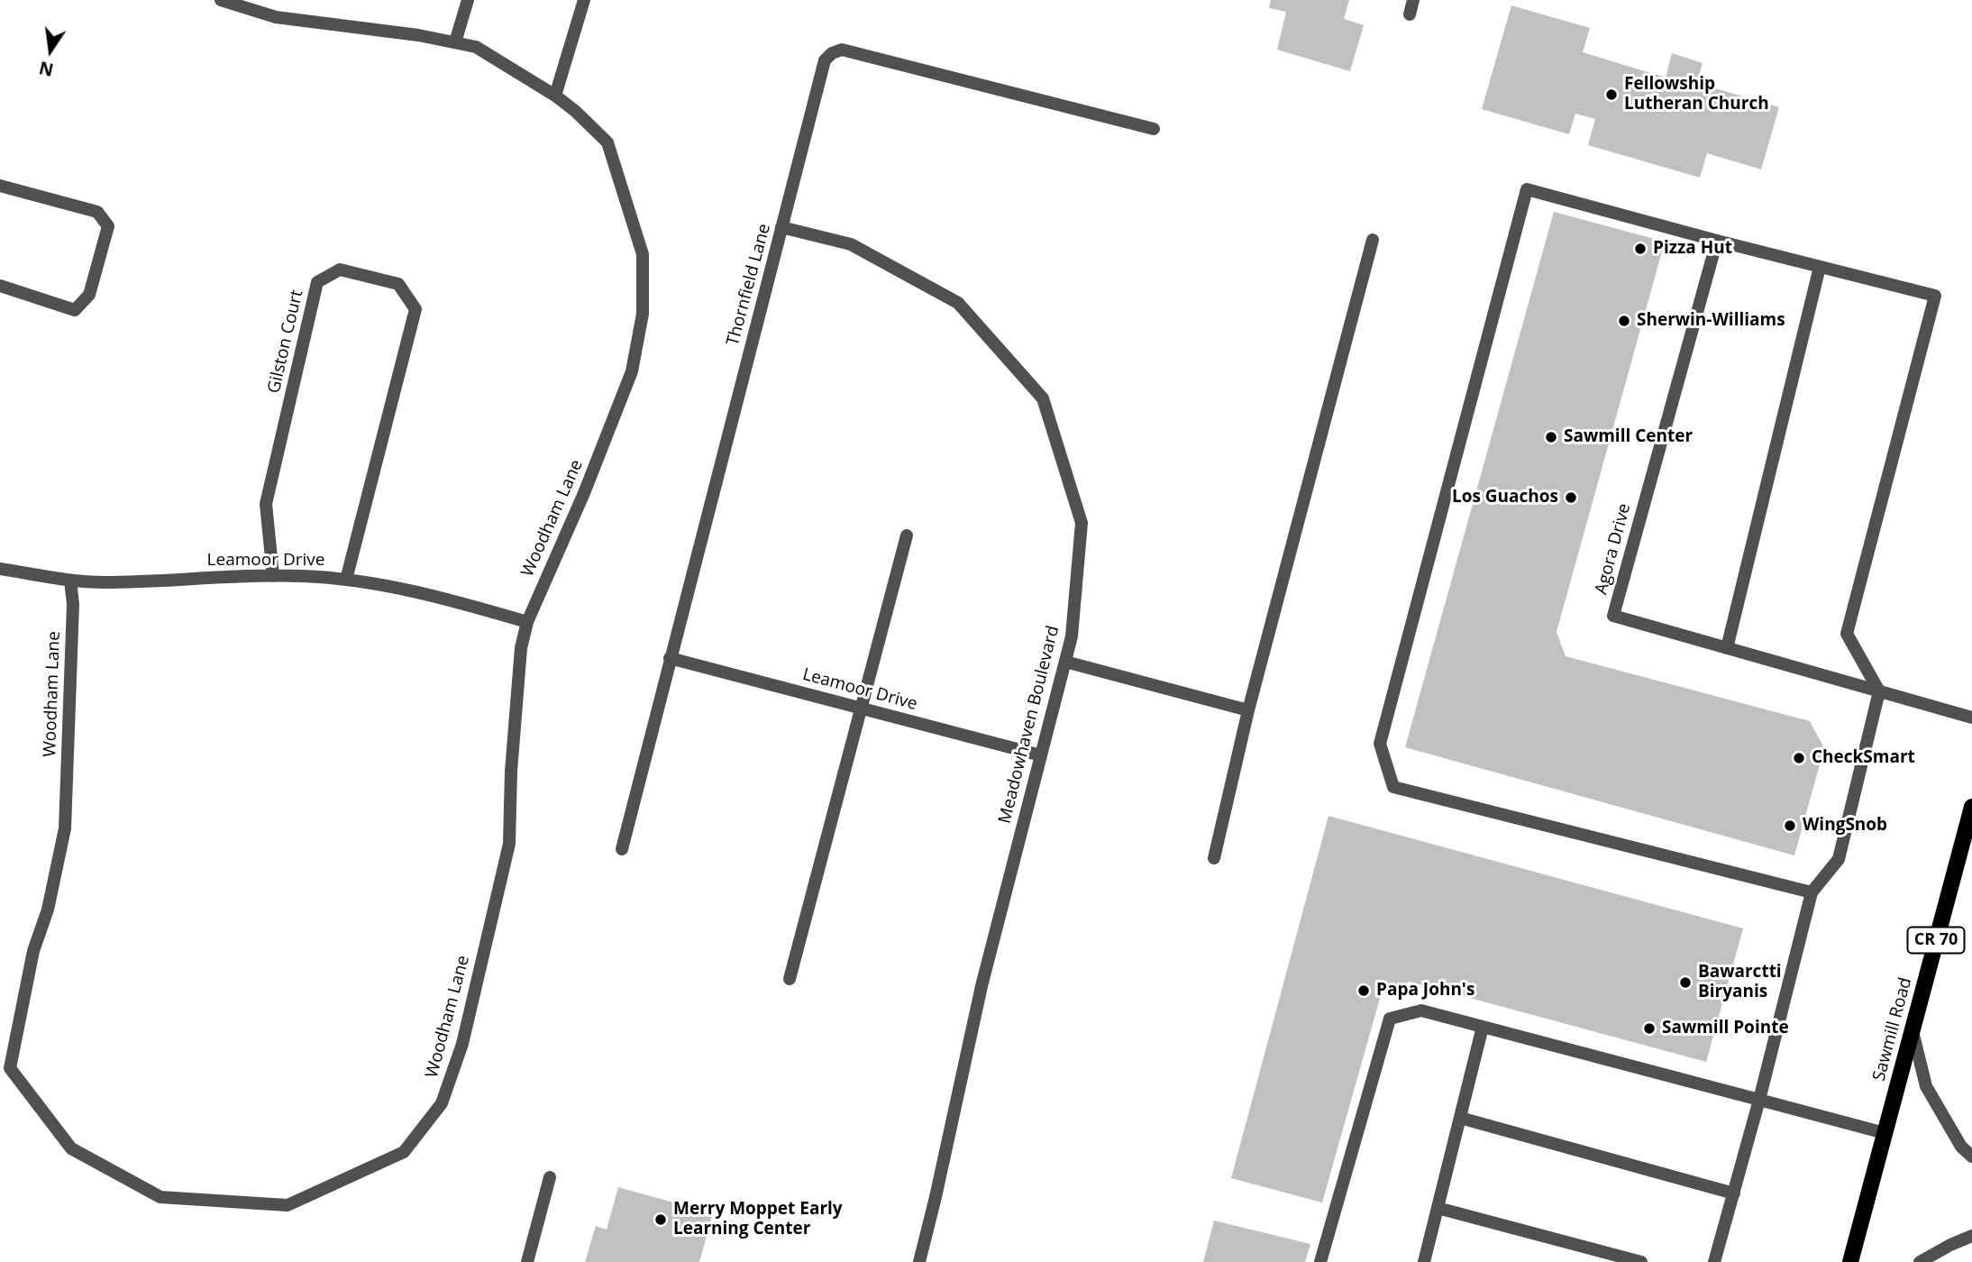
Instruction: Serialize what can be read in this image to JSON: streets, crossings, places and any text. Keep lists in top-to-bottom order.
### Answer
{
  "streets": {
    "main road": ["CR 70", "Sawmill Road"],
    "street": [
      "Thornfield Lane",
      "Gilston Court",
      "Woodham Lane",
      "Agora Drive",
      "Leamoor Drive",
      "Meadowhaven Boulevard"
    ]
  },
  "crossings": [
    ["Thornfield Lane", "Leamoor Drive"],
    ["Thornfield Lane", "Meadowhaven Boulevard"],
    ["Gilston Court", "Leamoor Drive"],
    ["Woodham Lane", "Leamoor Drive"],
    ["Leamoor Drive", "Meadowhaven Boulevard"]
  ],
  "places": [
    "Fellowship Lutheran Church",
    "Pizza Hut",
    "Sherwin-Williams",
    "Sawmill Center",
    "Los Guachos",
    "CheckSmart",
    "WingSnob",
    "Bawarctti Biryanis",
    "Papa John's",
    "Sawmill Pointe",
    "Merry Moppet Early Learning Center"
  ],
  "north": "bottom"
}
